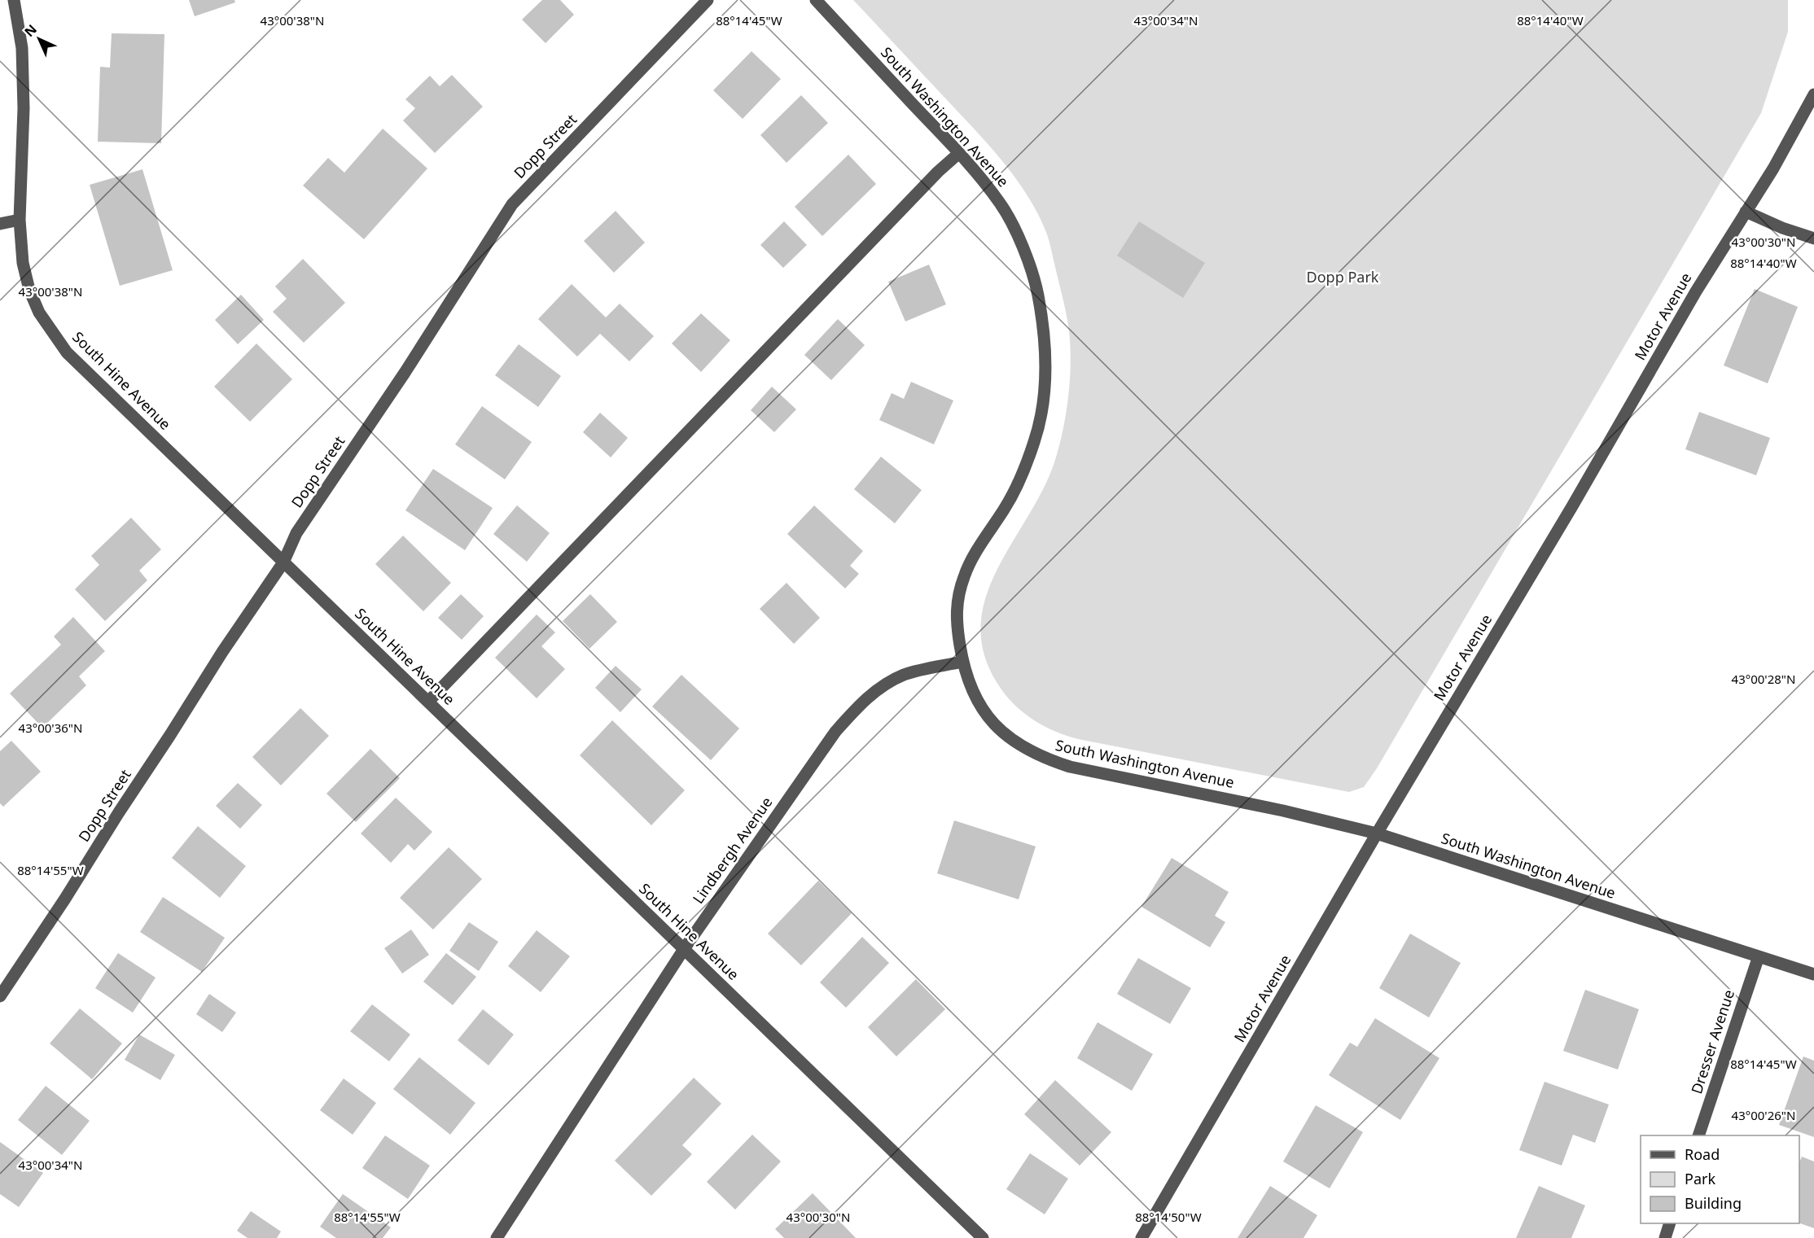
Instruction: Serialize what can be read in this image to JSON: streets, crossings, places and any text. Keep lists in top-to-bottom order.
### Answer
{
  "streets": {
    "street": [
      "South Washington Avenue",
      "Dopp Street",
      "Motor Avenue",
      "South Hine Avenue",
      "Lindbergh Avenue",
      "Dresser Avenue"
    ]
  },
  "crossings": [
    ["South Washington Avenue", "Motor Avenue"],
    ["South Washington Avenue", "Lindbergh Avenue"],
    ["South Washington Avenue", "Dresser Avenue"],
    ["Dopp Street", "South Hine Avenue"],
    ["South Hine Avenue", "Lindbergh Avenue"]
  ],
  "parks": ["Dopp Park"],
  "legend": ["Road", "Park", "Building"],
  "north": "top left",
  "coordinates": [
    "88°14'40\"W",
    "88°14'45\"W",
    "43°00'34\"N",
    "43°00'38\"N",
    "43°00'30\"N",
    "43°00'28\"N",
    "43°00'36\"N",
    "88°14'55\"W",
    "43°00'26\"N",
    "88°14'50\"W"
  ]
}
